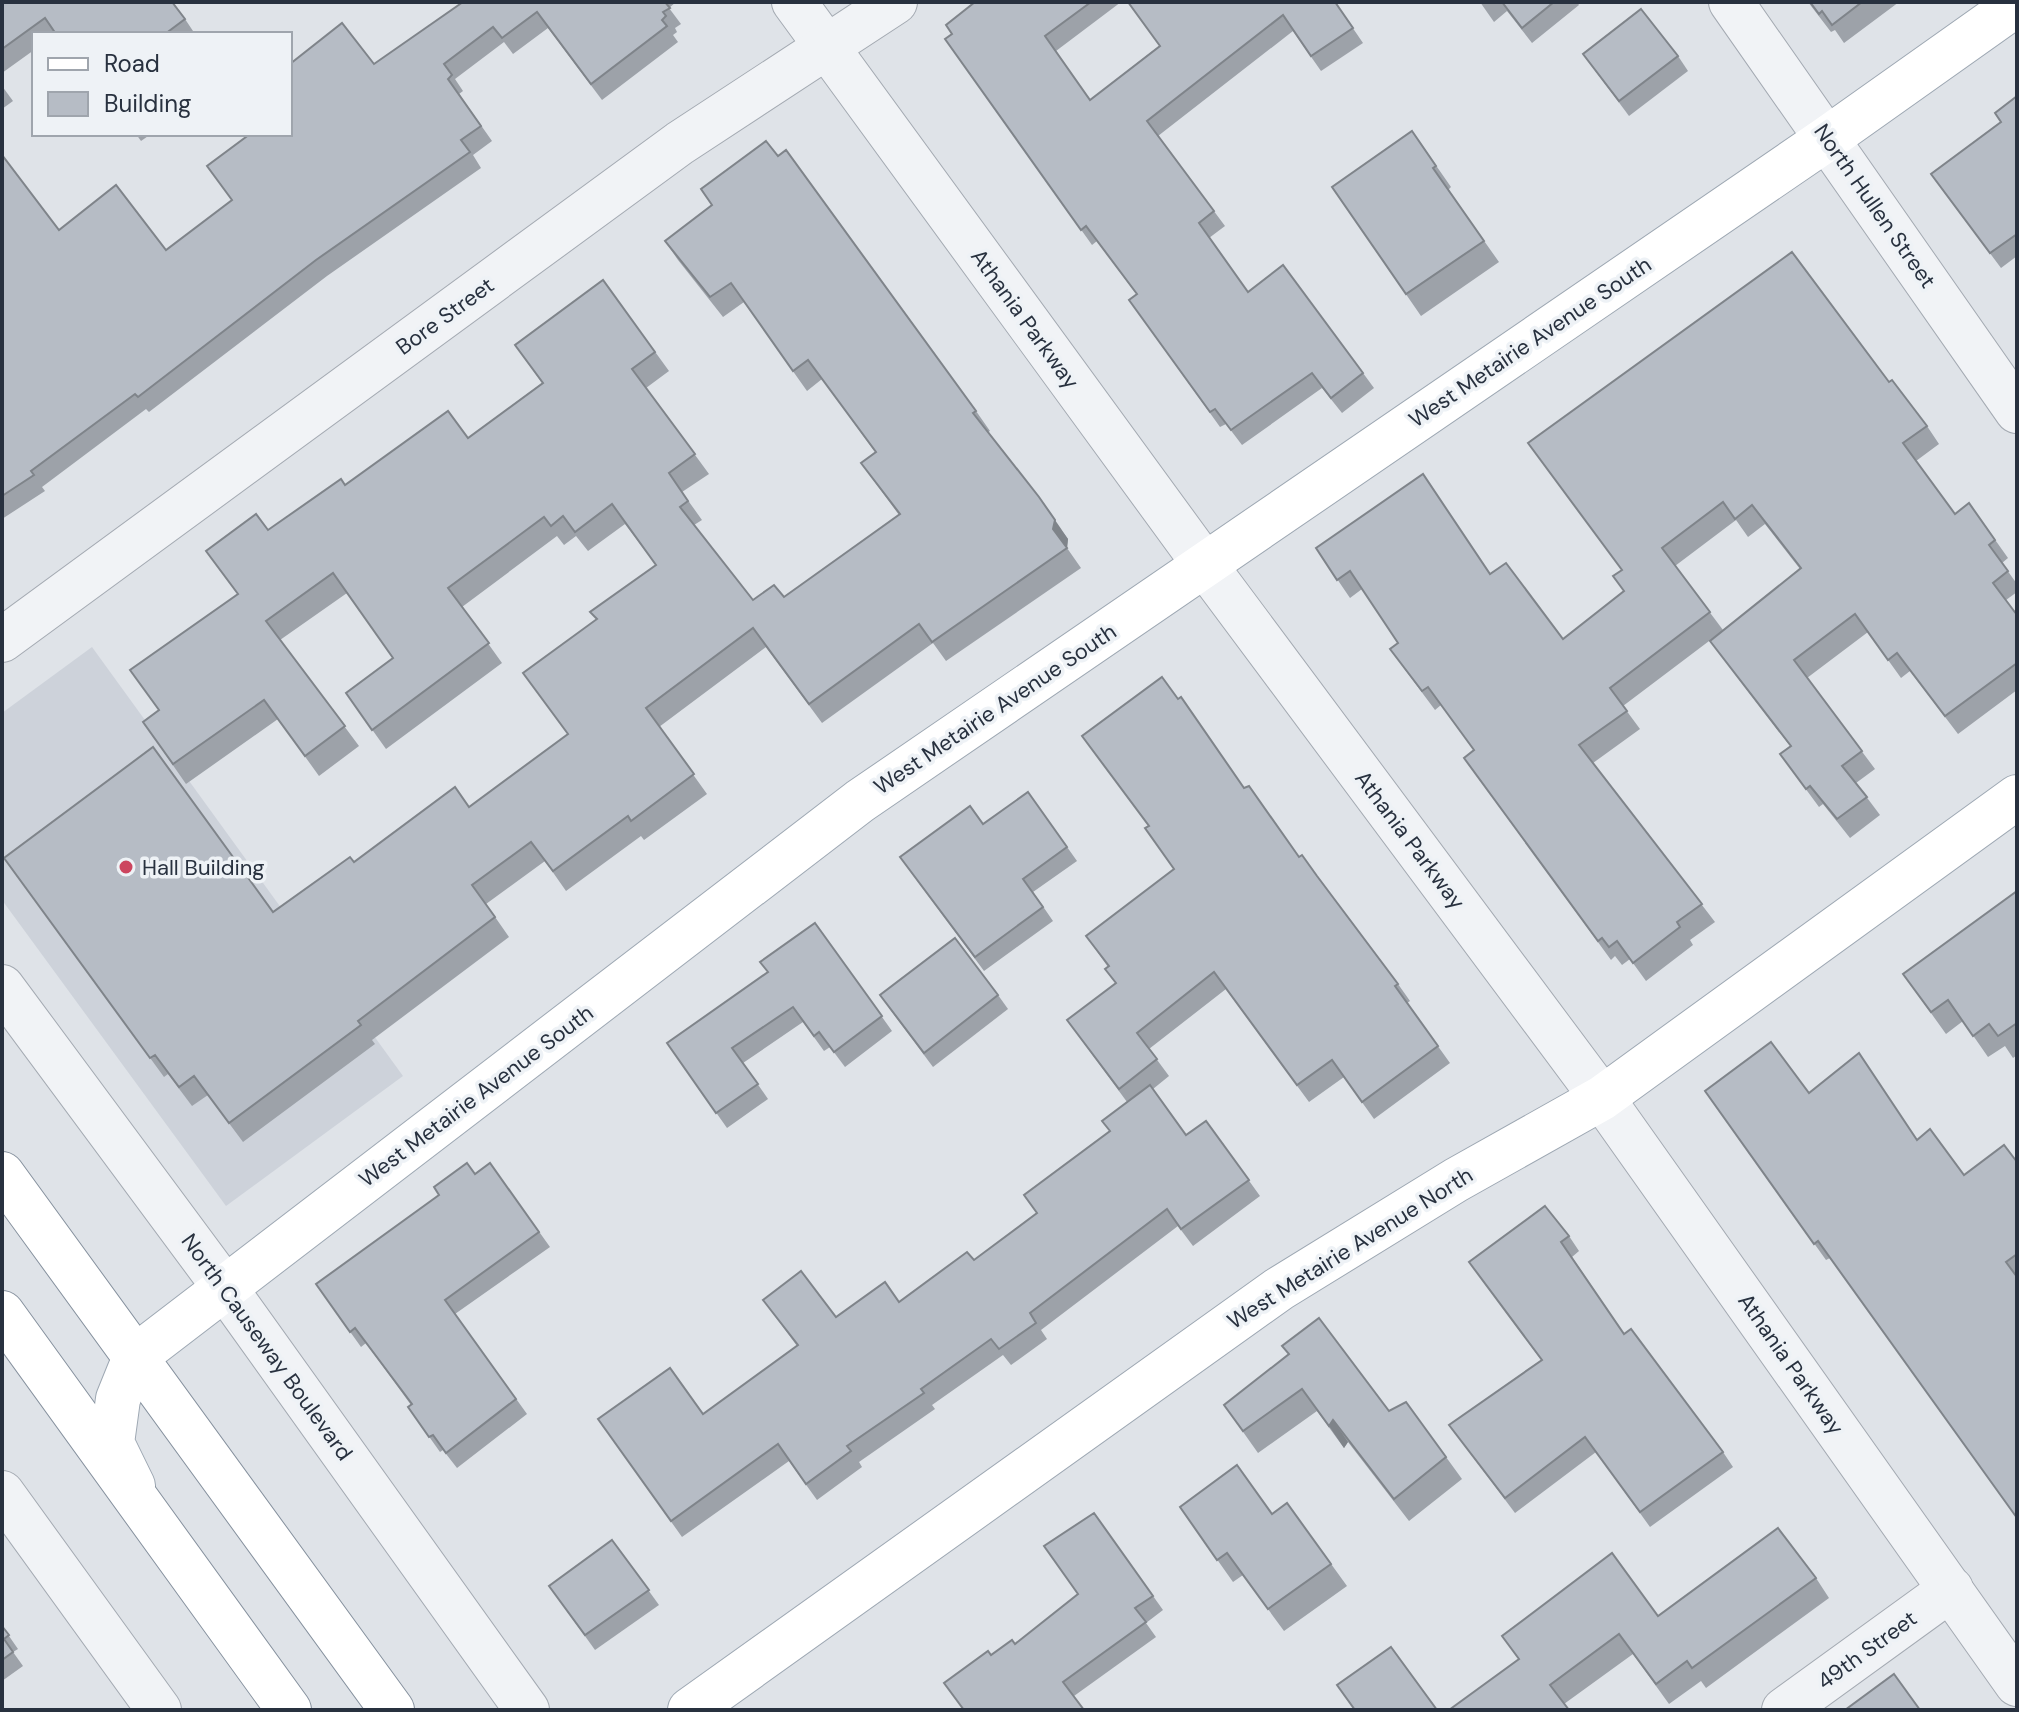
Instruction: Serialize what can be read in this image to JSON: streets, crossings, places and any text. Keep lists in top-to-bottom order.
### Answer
{
  "streets": {
    "main road": ["West Metairie Avenue South", "West Metairie Avenue North"],
    "street": [
      "North Hullen Street",
      "Bore Street",
      "Athania Parkway",
      "North Causeway Boulevard",
      "49th Street"
    ]
  },
  "crossings": [
    ["North Hullen Street", "West Metairie Avenue South"],
    ["Bore Street", "Athania Parkway"],
    ["Athania Parkway", "West Metairie Avenue South"],
    ["Athania Parkway", "West Metairie Avenue North"],
    ["Athania Parkway", "49th Street"],
    ["West Metairie Avenue South", "North Causeway Boulevard"]
  ],
  "places": ["Hall Building"],
  "legend": ["Road", "Building"]
}
